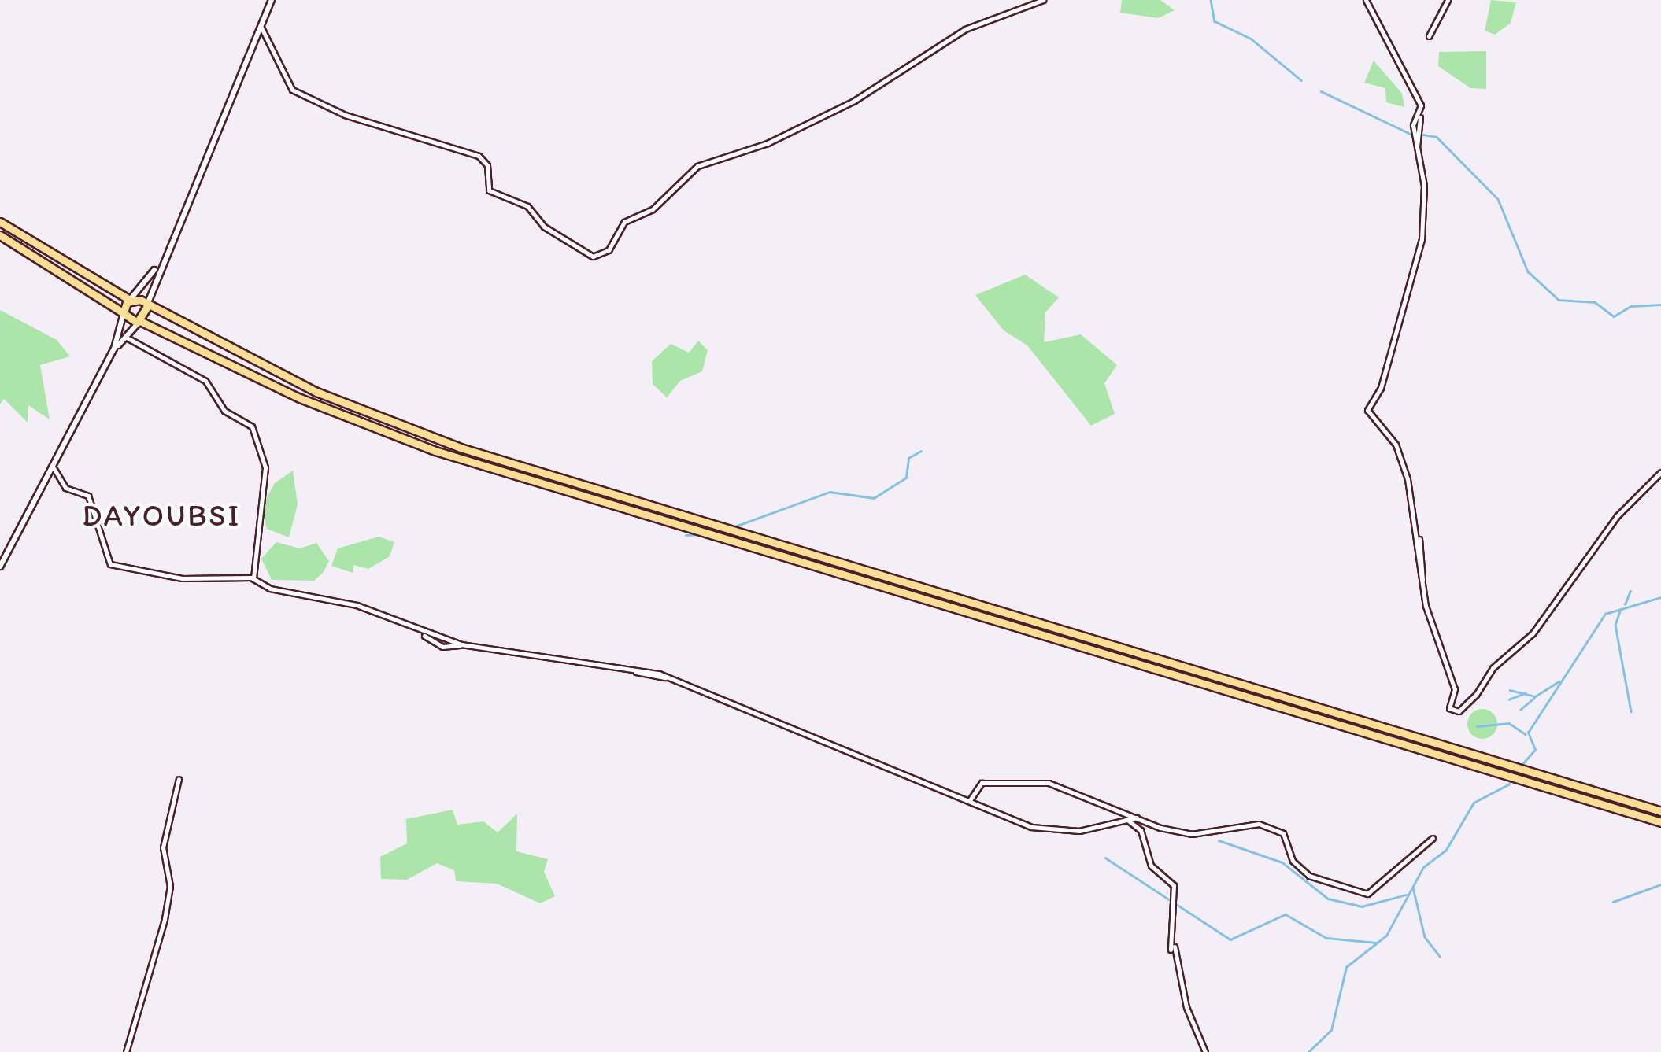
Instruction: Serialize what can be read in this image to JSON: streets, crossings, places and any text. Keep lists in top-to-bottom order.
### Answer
{
  "districts": ["DAYOUBSI"]
}
